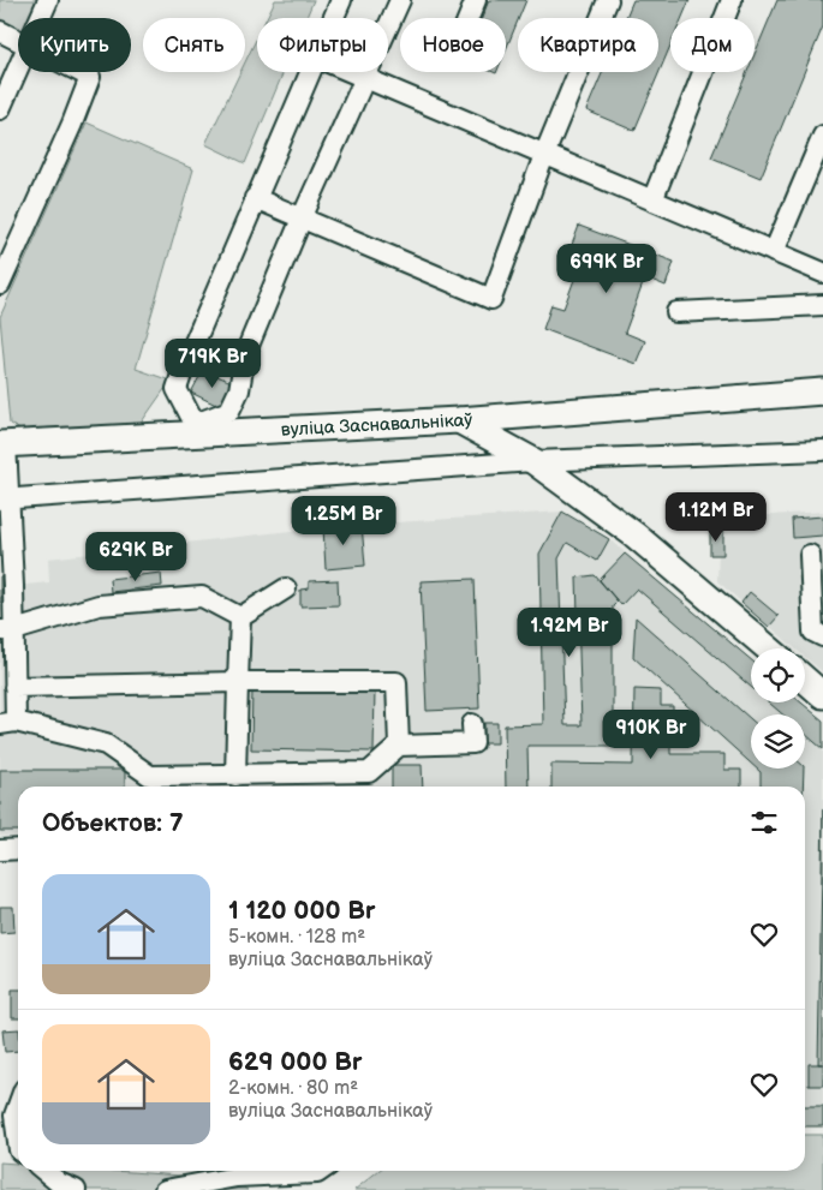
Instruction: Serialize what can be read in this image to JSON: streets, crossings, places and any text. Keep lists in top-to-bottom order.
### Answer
{
  "streets": {
    "main road": ["вуліца Заснавальнікаў"]
  },
  "page": {
    "chip": [
      "Купить",
      "Снять",
      "Фильтры",
      "Новое",
      "Квартира",
      "Дом"
    ],
    "price": [
      "699K Br",
      "719K Br",
      "1.12M Br",
      "1.25M Br",
      "629K Br",
      "1.92M Br",
      "910K Br"
    ],
    "heading": "Объектов: 7",
    "list": [
      {
        "name": "1 120 000 Br",
        "note": "5-комн. · 128 m² · вуліца Заснавальнікаў"
      },
      {
        "name": "629 000 Br",
        "note": "2-комн. · 80 m² · вуліца Заснавальнікаў"
      }
    ]
  }
}
